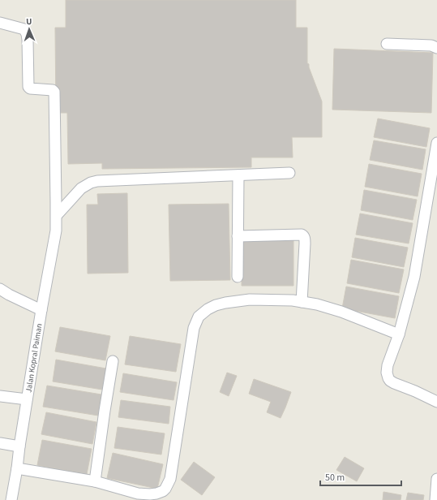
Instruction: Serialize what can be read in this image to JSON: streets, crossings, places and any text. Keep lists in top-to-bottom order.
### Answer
{
  "streets": {
    "street": ["Jalan Kopral Paiman"]
  },
  "scale_bar": "50 m",
  "north": "top"
}
